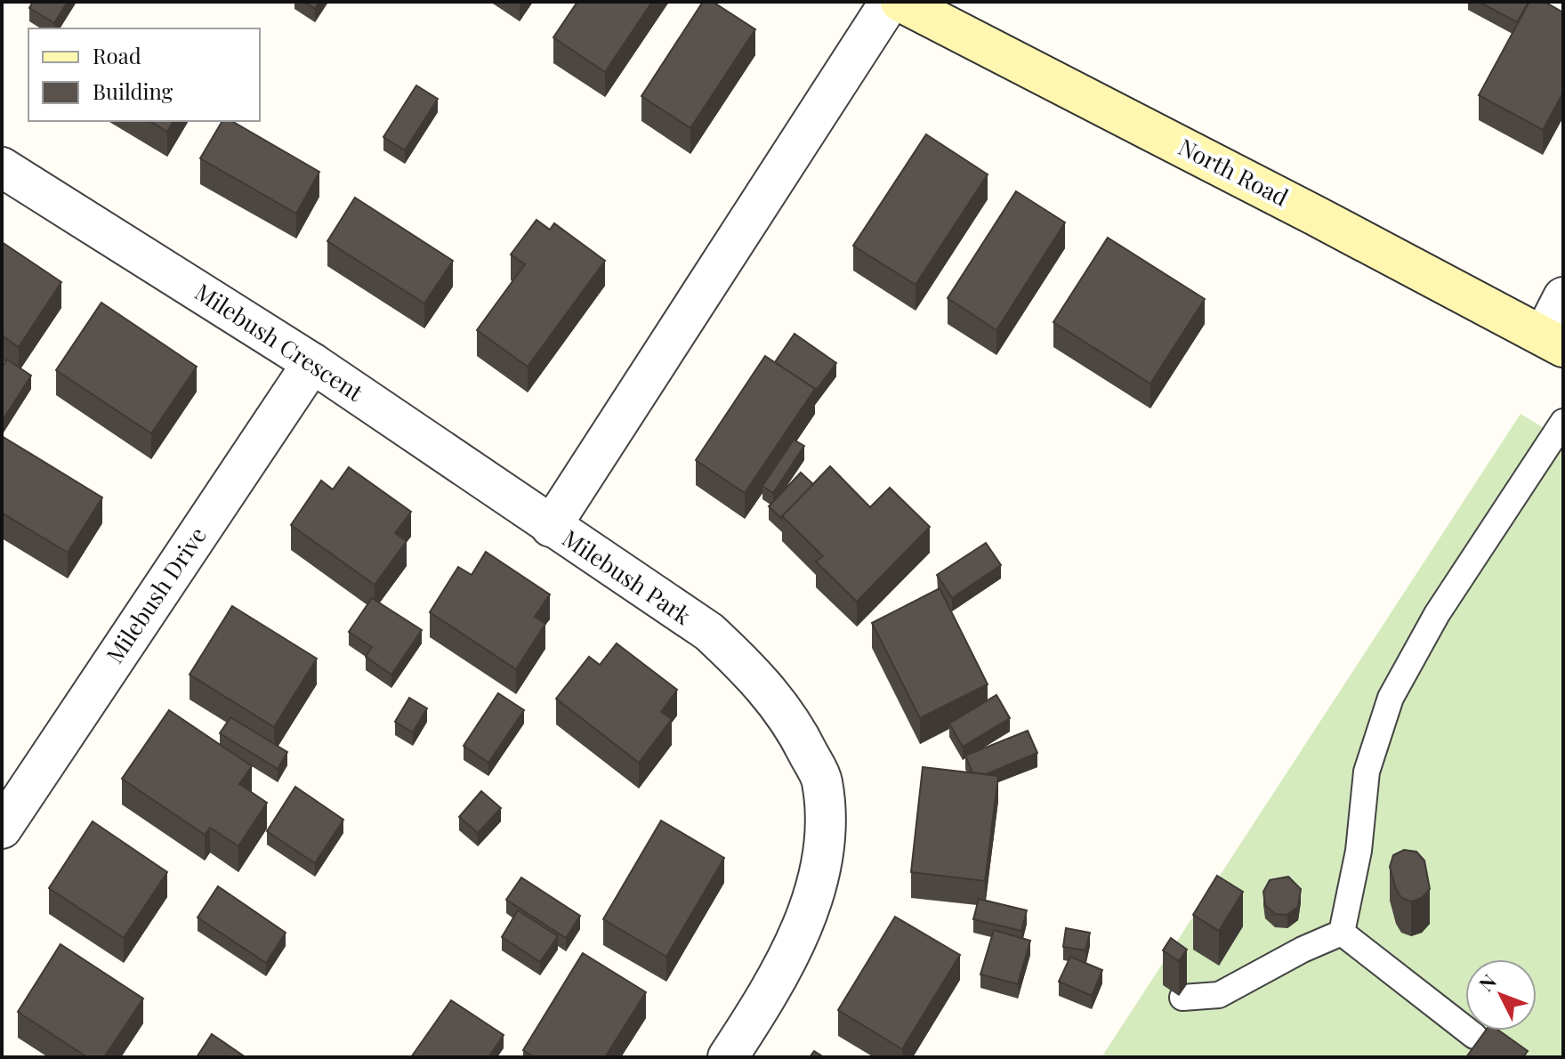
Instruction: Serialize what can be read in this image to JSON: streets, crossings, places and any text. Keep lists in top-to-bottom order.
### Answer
{
  "streets": {
    "street": [
      "North Road",
      "Milebush Crescent",
      "Milebush Park",
      "Milebush Drive"
    ]
  },
  "crossings": [
    ["Milebush Crescent", "Milebush Park"],
    ["Milebush Crescent", "Milebush Drive"]
  ],
  "legend": ["Road", "Building"],
  "north": "top left"
}
